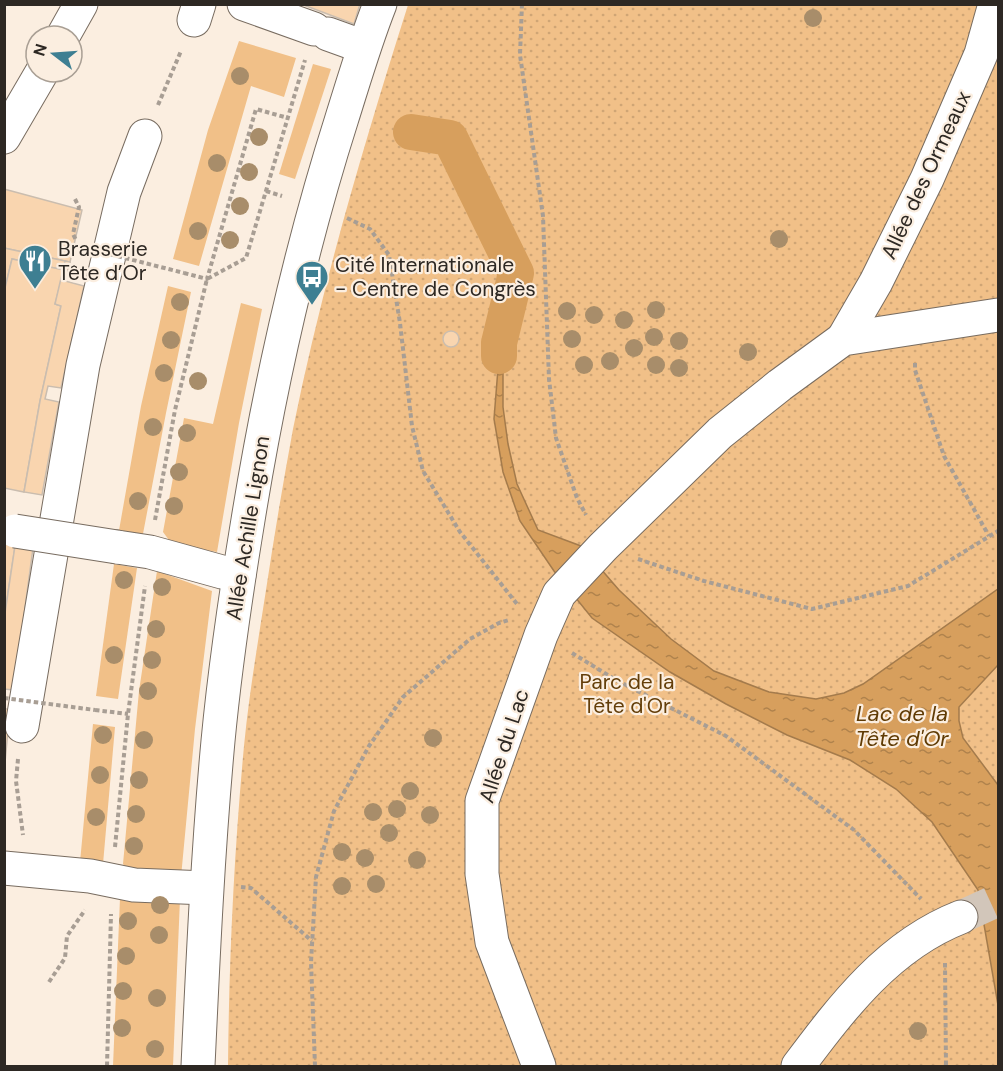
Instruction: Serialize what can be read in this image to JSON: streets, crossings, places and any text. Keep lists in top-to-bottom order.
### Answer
{
  "streets": {
    "street": ["Allée des Ormeaux", "Allée Achille Lignon", "Allée du Lac"]
  },
  "crossings": [
    ["Allée des Ormeaux", "Allée du Lac"]
  ],
  "water": ["Lac de la Tête d'Or"],
  "parks": ["Parc de la Tête d'Or"],
  "places": {
    "restaurant": ["Brasserie Tête d’Or"],
    "bus stop": ["Cité Internationale - Centre de Congrès"]
  },
  "north": "left"
}
